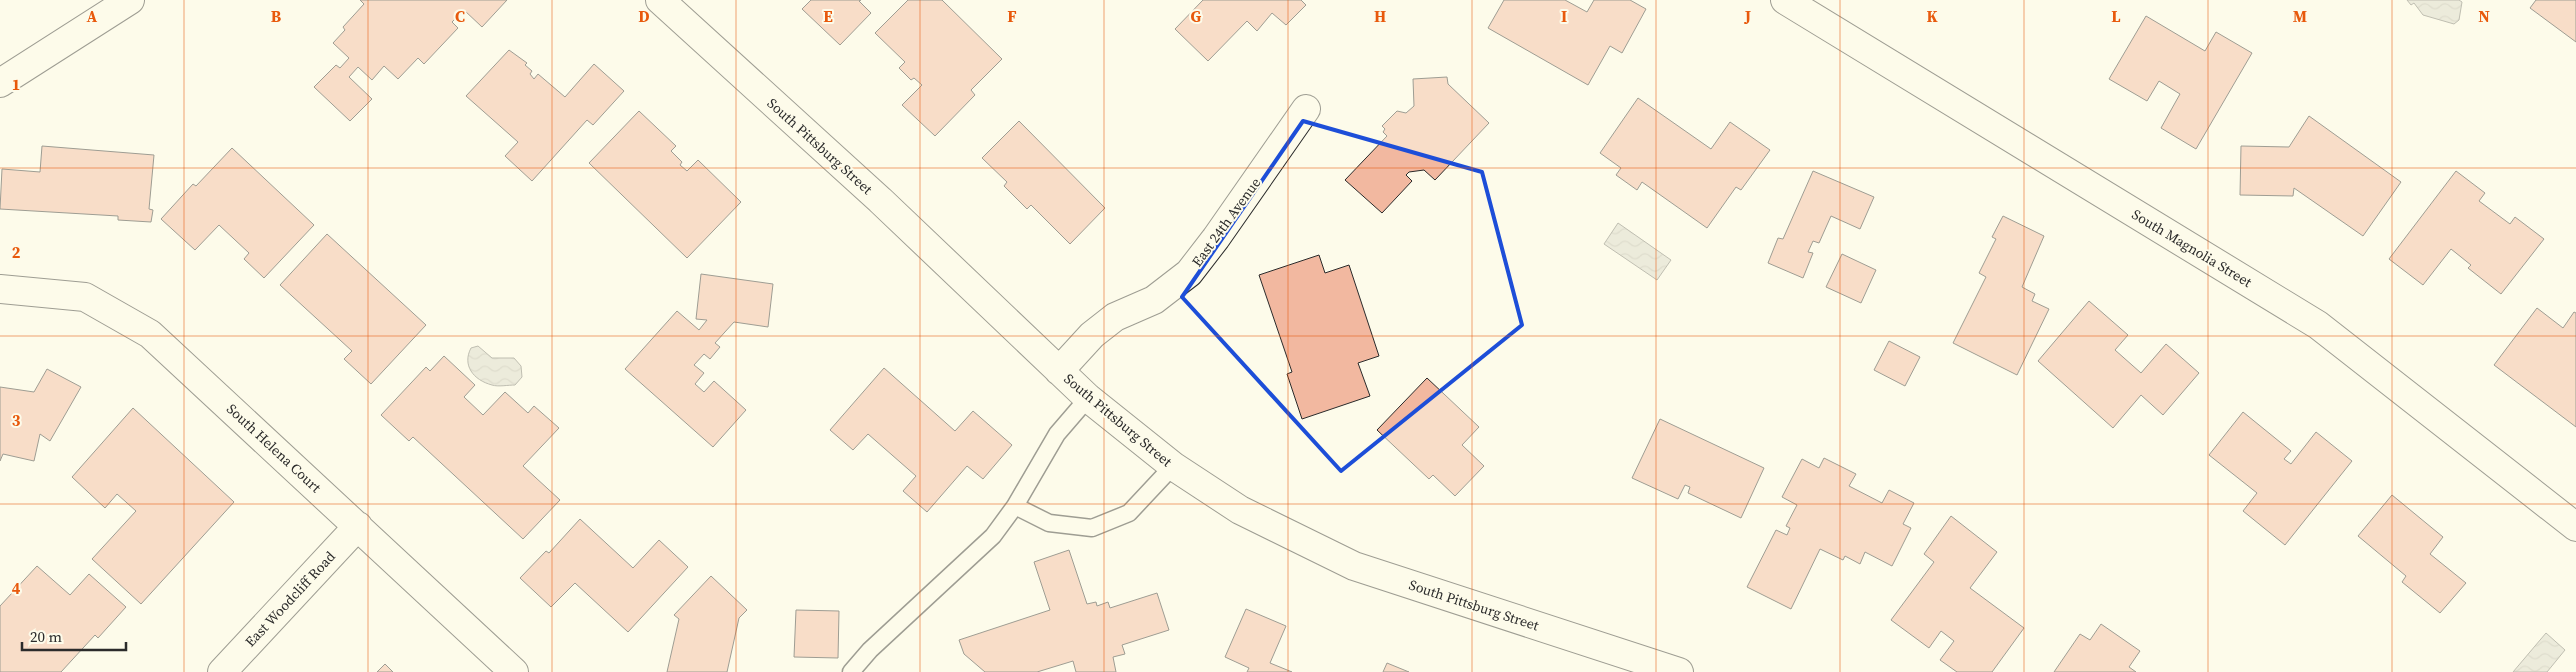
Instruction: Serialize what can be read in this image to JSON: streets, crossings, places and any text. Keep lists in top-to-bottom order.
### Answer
{
  "streets": {
    "street": [
      "South Pittsburg Street",
      "East 24th Avenue",
      "South Magnolia Street",
      "South Helena Court",
      "East Woodcliff Road"
    ]
  },
  "crossings": [
    ["South Pittsburg Street", "East 24th Avenue"],
    ["South Helena Court", "East Woodcliff Road"]
  ],
  "scale_bar": "20 m",
  "grid": {
    "columns": [
      "A",
      "B",
      "C",
      "D",
      "E",
      "F",
      "G",
      "H",
      "I",
      "J",
      "K",
      "L",
      "M",
      "N"
    ],
    "rows": [
      "1",
      "2",
      "3",
      "4"
    ]
  }
}
